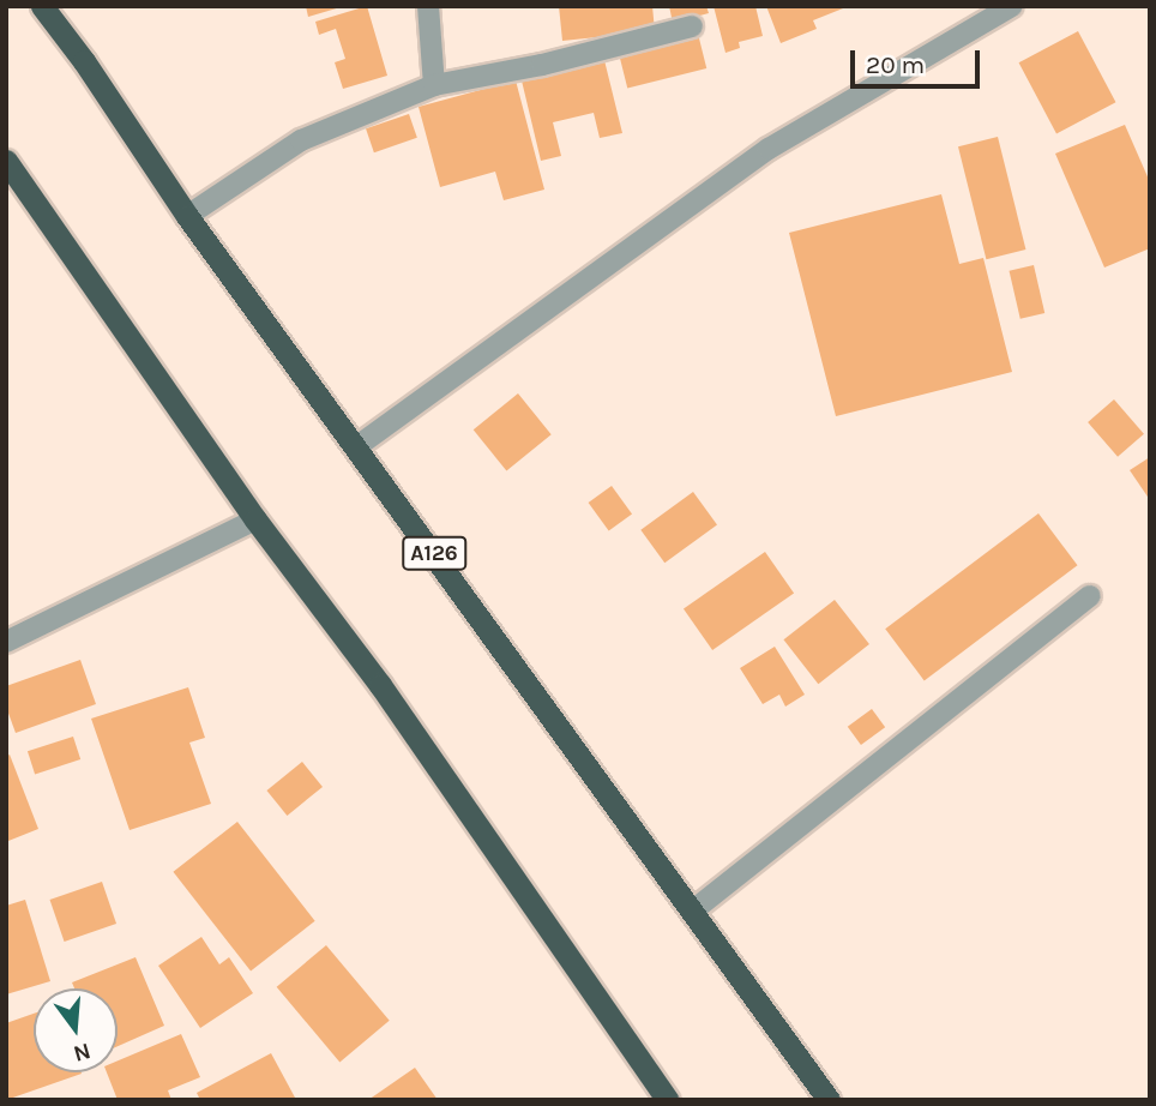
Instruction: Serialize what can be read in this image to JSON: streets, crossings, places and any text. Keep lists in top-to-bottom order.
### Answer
{
  "streets": {
    "highway": ["A126"]
  },
  "scale_bar": "20 m",
  "north": "bottom"
}
